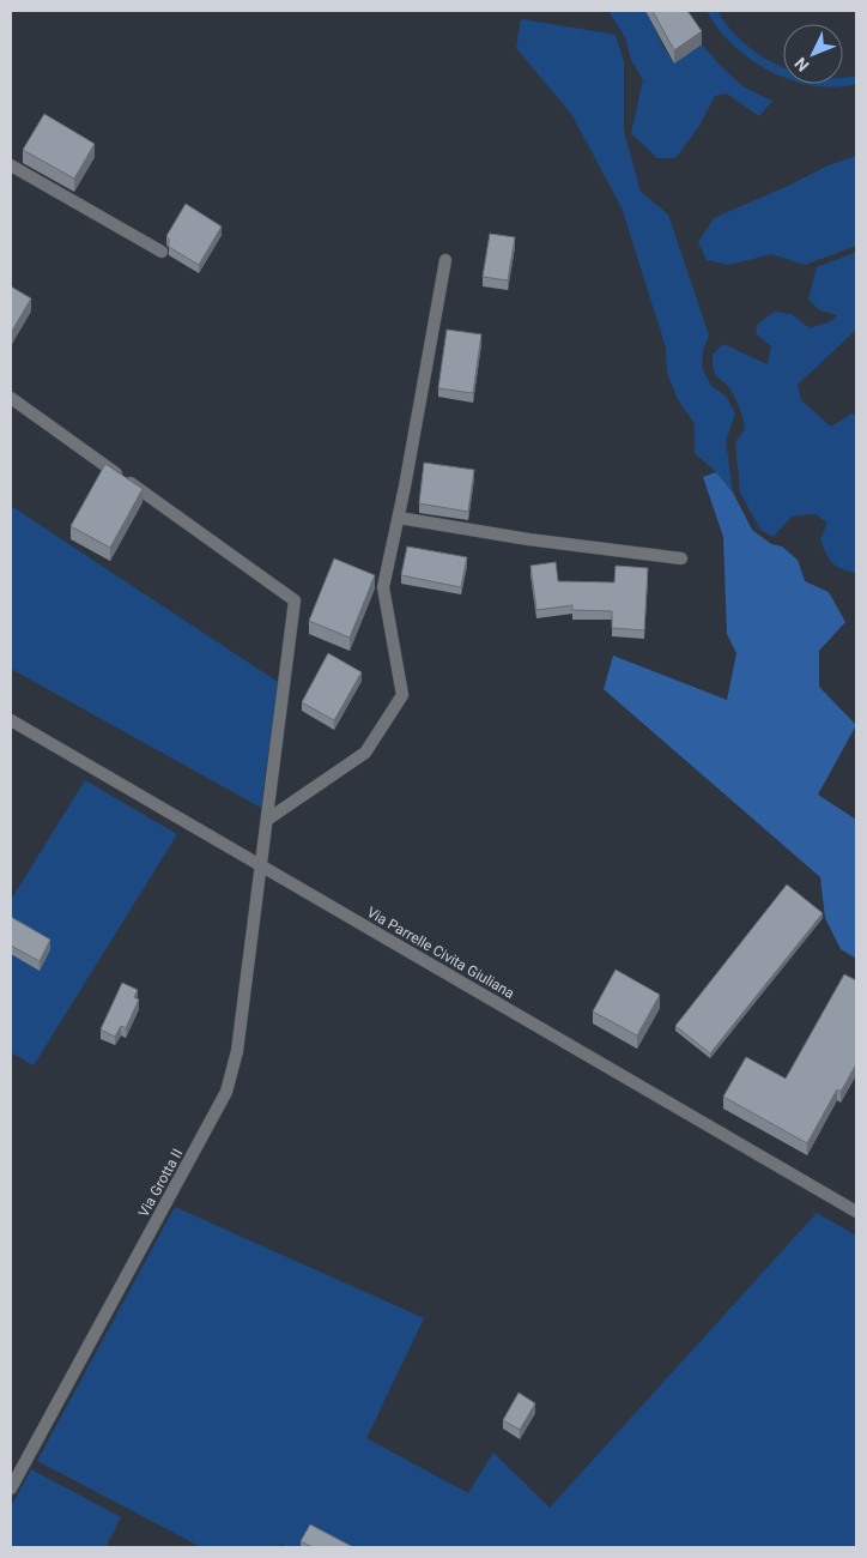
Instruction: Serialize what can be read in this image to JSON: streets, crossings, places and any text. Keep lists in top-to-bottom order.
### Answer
{
  "streets": {
    "street": ["Via Parrelle Civita Giuliana", "Via Grotta II"]
  },
  "crossings": [
    ["Via Parrelle Civita Giuliana", "Via Grotta II"]
  ],
  "north": "bottom left"
}
